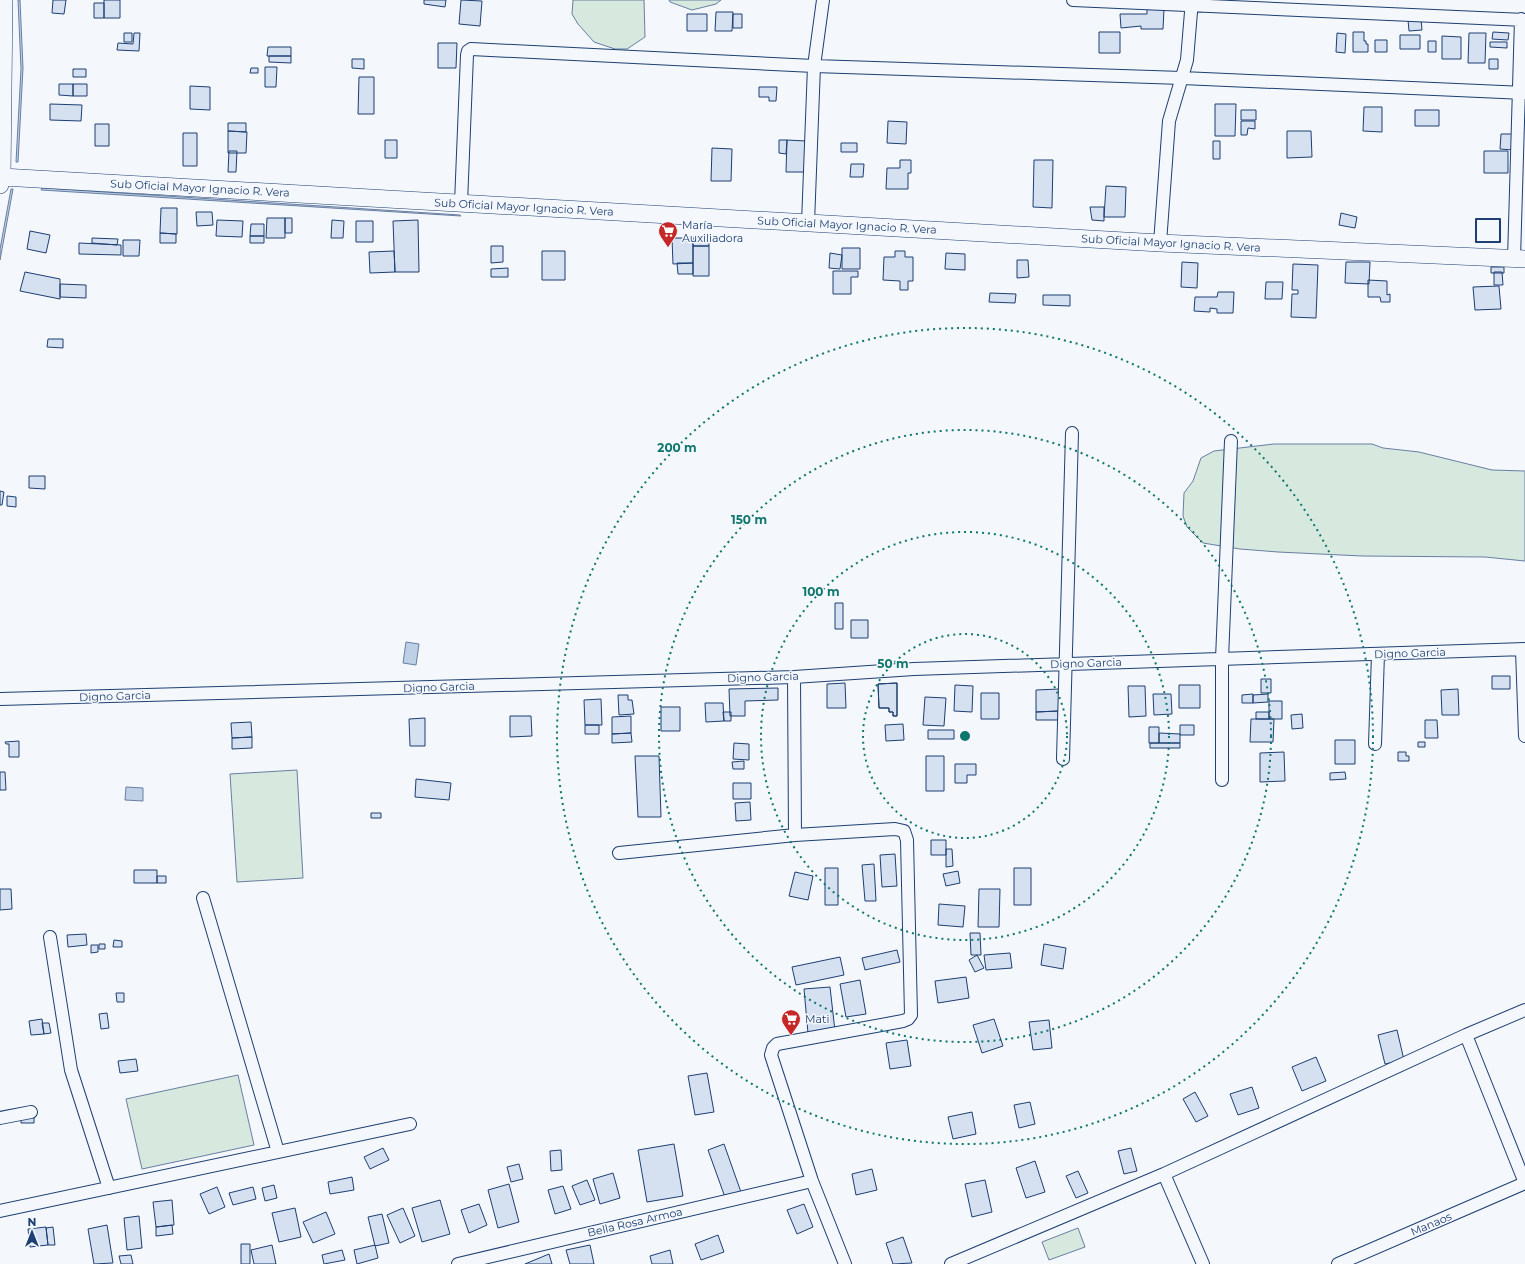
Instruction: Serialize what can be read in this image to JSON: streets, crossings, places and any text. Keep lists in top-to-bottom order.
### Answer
{
  "streets": {
    "street": [
      "Sub Oficial Mayor Ignacio R. Vera",
      "Digno Garcia",
      "Bella Rosa Armoa",
      "Manaos"
    ]
  },
  "places": {
    "supermarket": ["María Auxiliadora", "Mati"]
  },
  "north": "top",
  "rings": [
    "200 m",
    "150 m",
    "100 m",
    "50 m"
  ]
}
